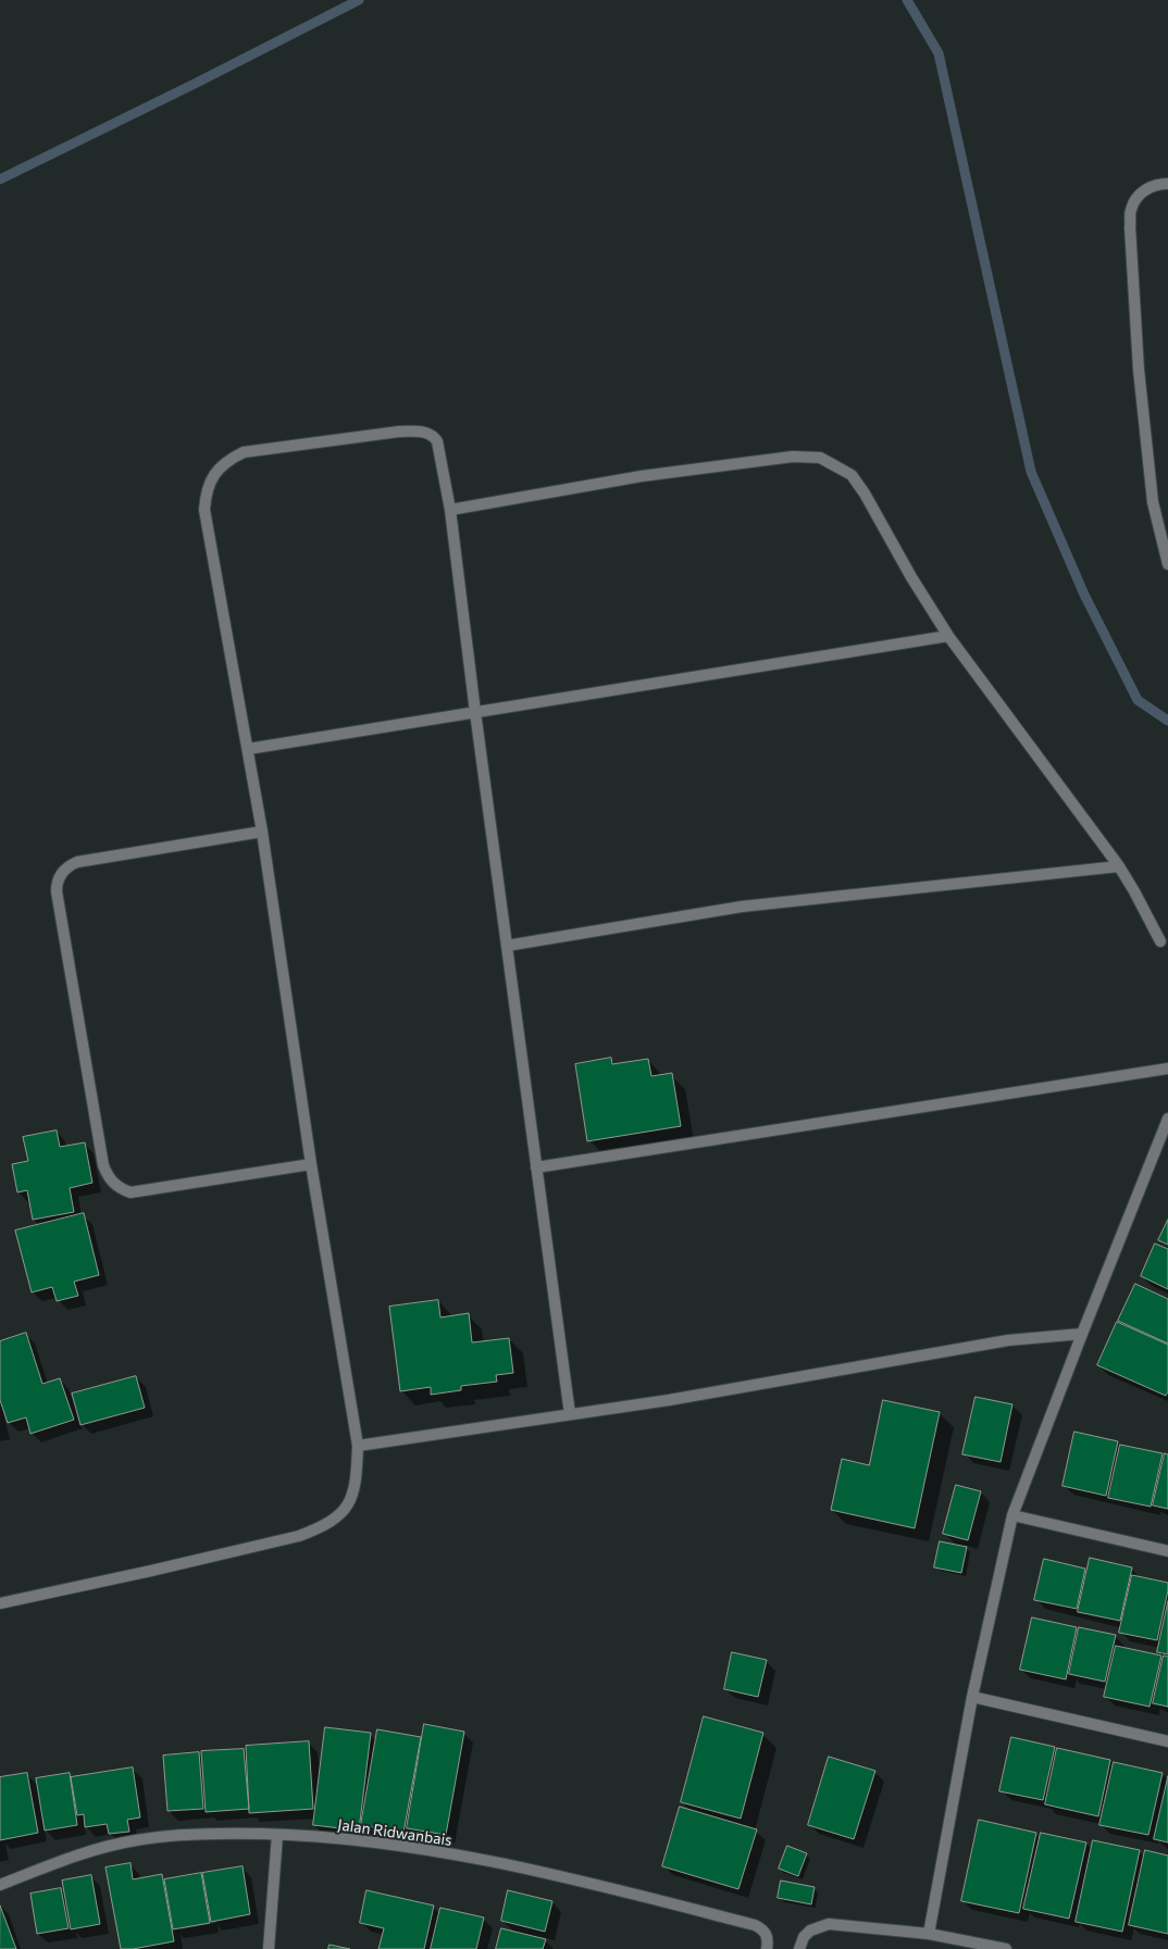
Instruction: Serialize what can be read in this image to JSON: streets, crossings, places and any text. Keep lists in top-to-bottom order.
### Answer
{
  "streets": {
    "street": ["Jalan Ridwanbais"]
  }
}
